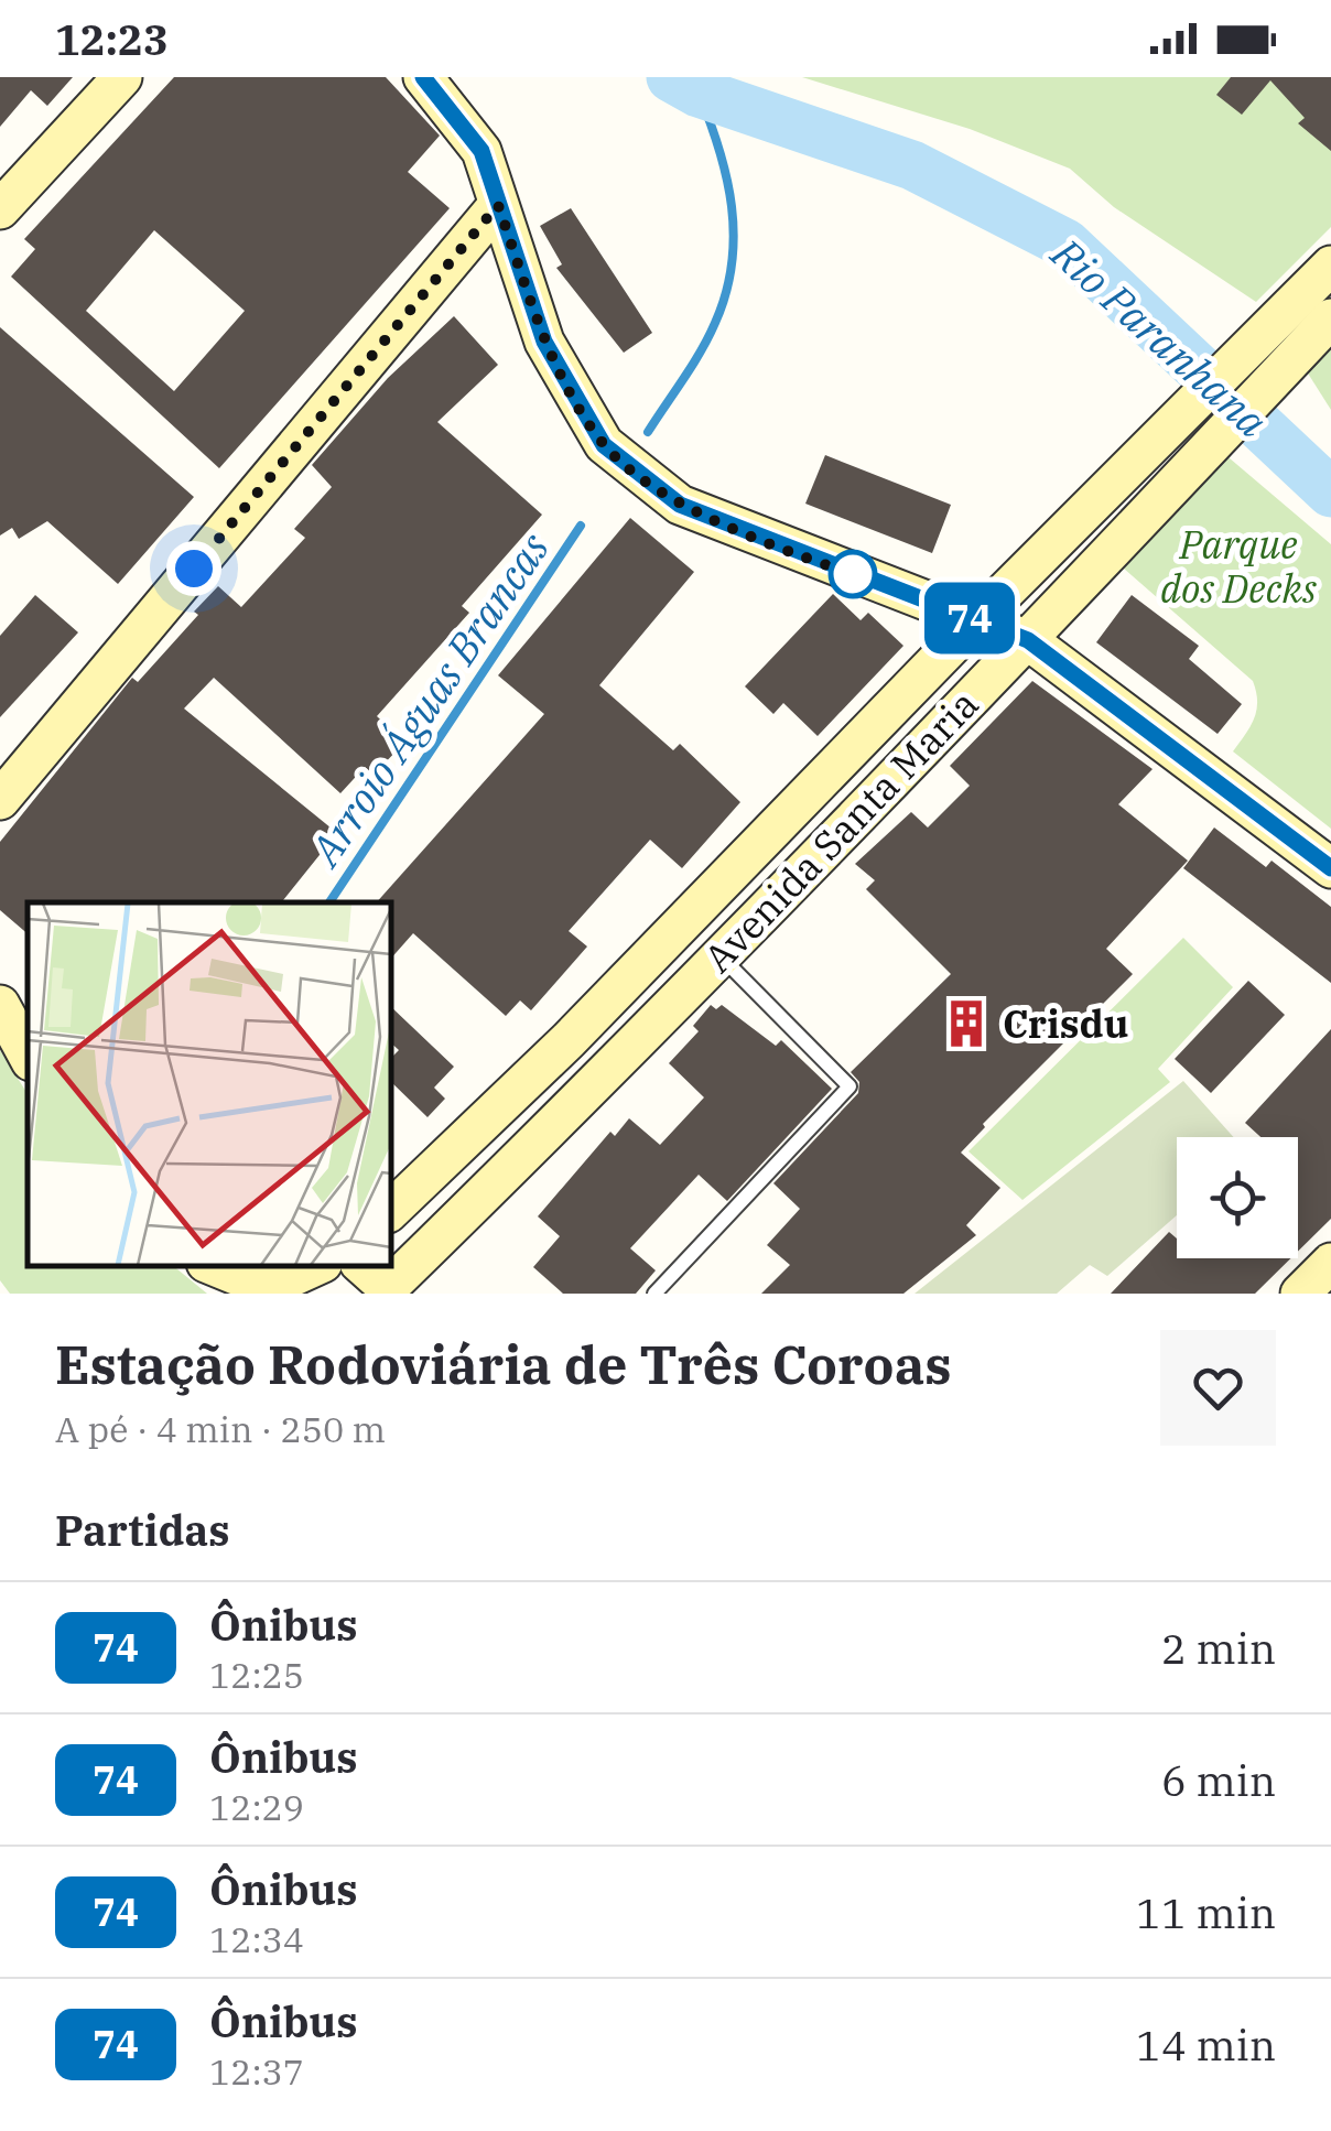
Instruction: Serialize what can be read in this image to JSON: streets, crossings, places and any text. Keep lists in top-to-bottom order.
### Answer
{
  "streets": {
    "main road": ["Avenida Santa Maria"]
  },
  "water": ["Rio Paranhana", "Arroio Águas Brancas"],
  "parks": ["Parque dos Decks"],
  "places": {
    "building": ["Crisdu"]
  },
  "lines": ["bus line 74"],
  "page": {
    "status": "12:23",
    "on_map": "74",
    "heading": [
      ["Estação Rodoviária de Três Coroas", "A pé · 4 min · 250 m"],
      "Partidas"
    ],
    "list": [
      {
        "mark": "74",
        "name": "Ônibus",
        "note": "12:25",
        "value": "2 min"
      },
      {
        "mark": "74",
        "name": "Ônibus",
        "note": "12:29",
        "value": "6 min"
      },
      {
        "mark": "74",
        "name": "Ônibus",
        "note": "12:34",
        "value": "11 min"
      },
      {
        "mark": "74",
        "name": "Ônibus",
        "note": "12:37",
        "value": "14 min"
      }
    ]
  }
}
